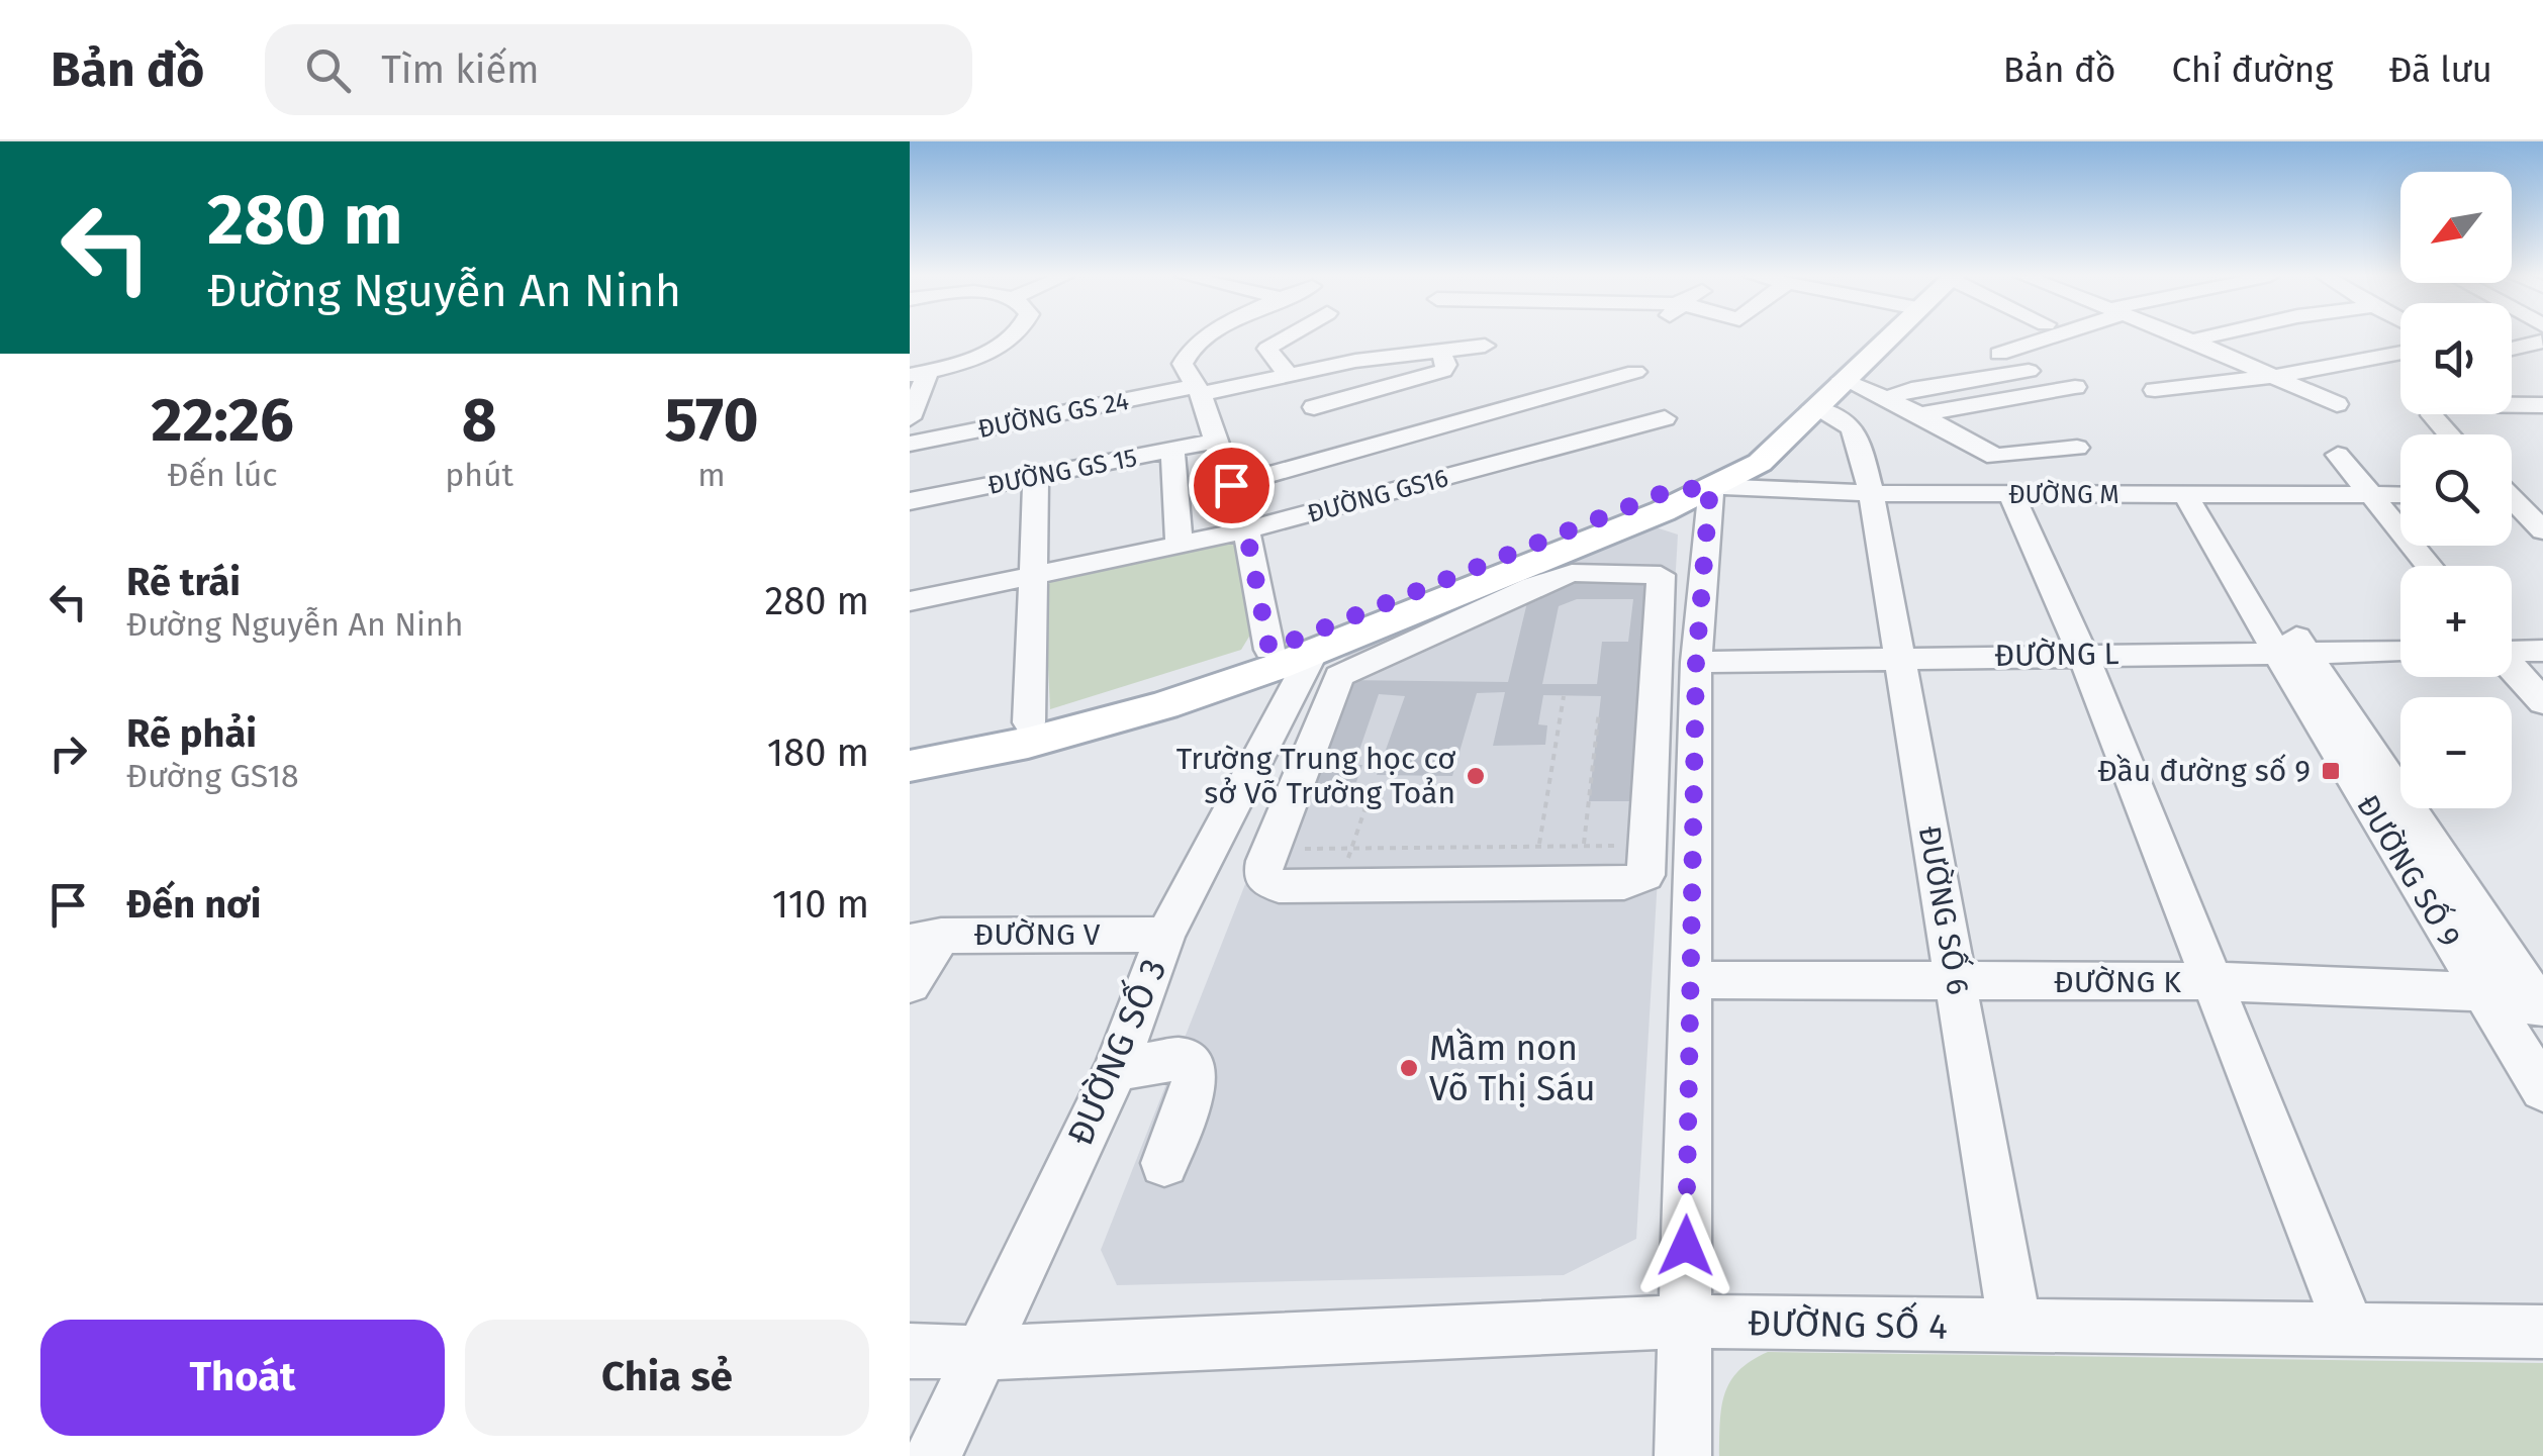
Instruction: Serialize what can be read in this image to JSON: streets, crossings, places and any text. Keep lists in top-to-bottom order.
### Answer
{
  "streets": {
    "street": [
      "ĐƯỜNG GS 24",
      "ĐƯỜNG GS 15",
      "ĐƯỜNG M",
      "ĐƯỜNG GS16",
      "ĐƯỜNG L",
      "ĐƯỜNG SỐ 9",
      "ĐƯỜNG SỐ 6",
      "ĐƯỜNG V",
      "ĐƯỜNG K",
      "ĐƯỜNG SỐ 3",
      "ĐƯỜNG SỐ 4"
    ]
  },
  "crossings": [
    ["ĐƯỜNG M", "ĐƯỜNG SỐ 9"],
    ["ĐƯỜNG M", "ĐƯỜNG SỐ 6"],
    ["ĐƯỜNG L", "ĐƯỜNG SỐ 9"],
    ["ĐƯỜNG L", "ĐƯỜNG SỐ 6"],
    ["ĐƯỜNG SỐ 9", "ĐƯỜNG K"],
    ["ĐƯỜNG SỐ 6", "ĐƯỜNG K"],
    ["ĐƯỜNG SỐ 6", "ĐƯỜNG SỐ 4"],
    ["ĐƯỜNG V", "ĐƯỜNG SỐ 3"],
    ["ĐƯỜNG SỐ 3", "ĐƯỜNG SỐ 4"]
  ],
  "places": {
    "transit": ["Đầu đường số 9"],
    "other": ["Trường Trung học cơ sở Võ Trường Toản", "Mầm non Võ Thị Sáu"]
  },
  "north": "bottom left",
  "page": {
    "header": "Bản đồ",
    "search": "Tìm kiếm",
    "nav": ["Bản đồ", "Chỉ đường", "Đã lưu"],
    "turn": ["280 m", "Đường Nguyễn An Ninh"],
    "map_buttons": ["+", "−"],
    "eta": [
      "22:26",
      "Đến lúc",
      "8",
      "phút",
      "570",
      "m"
    ],
    "list": [
      {
        "name": "Rẽ trái",
        "note": "Đường Nguyễn An Ninh",
        "value": "280 m"
      },
      {
        "name": "Rẽ phải",
        "note": "Đường GS18",
        "value": "180 m"
      },
      {
        "name": "Đến nơi",
        "value": "110 m"
      }
    ],
    "buttons": ["Thoát", "Chia sẻ"]
  }
}
